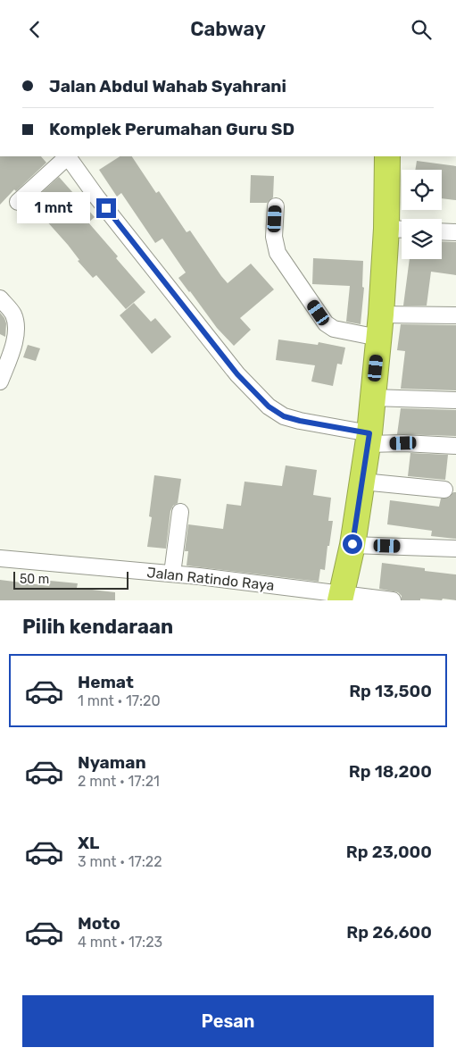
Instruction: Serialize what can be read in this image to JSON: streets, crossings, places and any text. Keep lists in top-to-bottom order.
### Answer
{
  "streets": {
    "street": ["Jalan Ratindo Raya"]
  },
  "scale_bar": "50 m",
  "page": {
    "header": "Cabway",
    "banner": ["Jalan Abdul Wahab Syahrani", "Komplek Perumahan Guru SD"],
    "bubble": "1 mnt",
    "scale": "50 m",
    "heading": "Pilih kendaraan",
    "list": [
      {
        "name": "Hemat",
        "note": "1 mnt · 17:20",
        "value": "Rp 13,500"
      },
      {
        "name": "Nyaman",
        "note": "2 mnt · 17:21",
        "value": "Rp 18,200"
      },
      {
        "name": "XL",
        "note": "3 mnt · 17:22",
        "value": "Rp 23,000"
      },
      {
        "name": "Moto",
        "note": "4 mnt · 17:23",
        "value": "Rp 26,600"
      }
    ],
    "buttons": "Pesan"
  }
}
